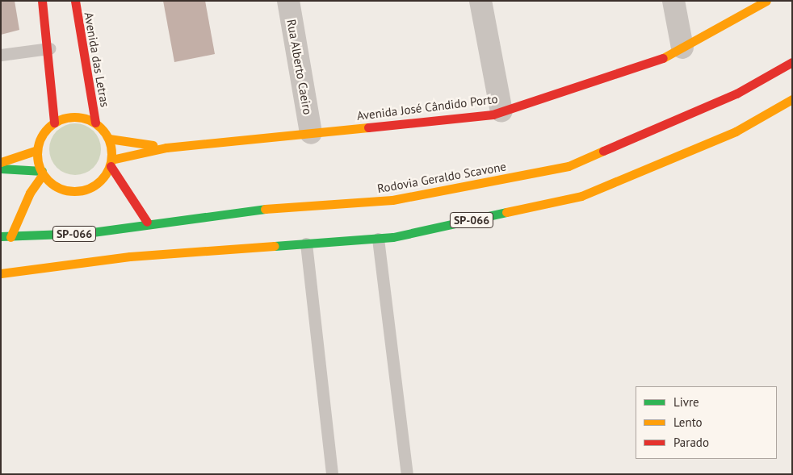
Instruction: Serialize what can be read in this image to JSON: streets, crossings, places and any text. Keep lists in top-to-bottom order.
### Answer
{
  "streets": {
    "main road": [
      "Avenida das Letras",
      "Avenida José Cândido Porto",
      "Rodovia Geraldo Scavone",
      "SP-066"
    ],
    "street": ["Rua Alberto Caeiro"]
  },
  "crossings": [
    ["Avenida das Letras", "Avenida José Cândido Porto"],
    ["Rua Alberto Caeiro", "Avenida José Cândido Porto"]
  ],
  "legend": ["Livre", "Lento", "Parado"]
}
